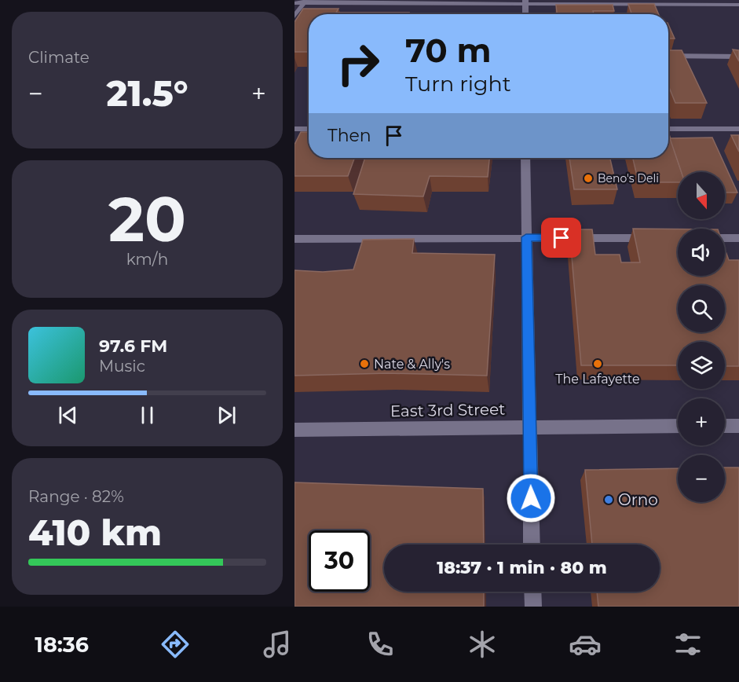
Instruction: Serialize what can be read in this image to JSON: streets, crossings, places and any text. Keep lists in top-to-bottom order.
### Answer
{
  "streets": {
    "street": ["East 3rd Street"]
  },
  "places": [
    "Beno's Deli",
    "Nate & Ally's",
    "The Lafayette",
    "Orno"
  ],
  "north": "bottom",
  "page": {
    "tile": [
      "Climate",
      ["20", "km/h"],
      ["Range · 82%", "410 km"]
    ],
    "turn": ["70 m", "Turn right"],
    "heat": ["−", "21.5°", "+"],
    "then": "Then",
    "map_buttons": ["+", "−"],
    "song": ["97.6 FM", "Music"],
    "limit": "30",
    "trip": "18:37 · 1 min · 80 m",
    "tabs": "18:36"
  }
}
